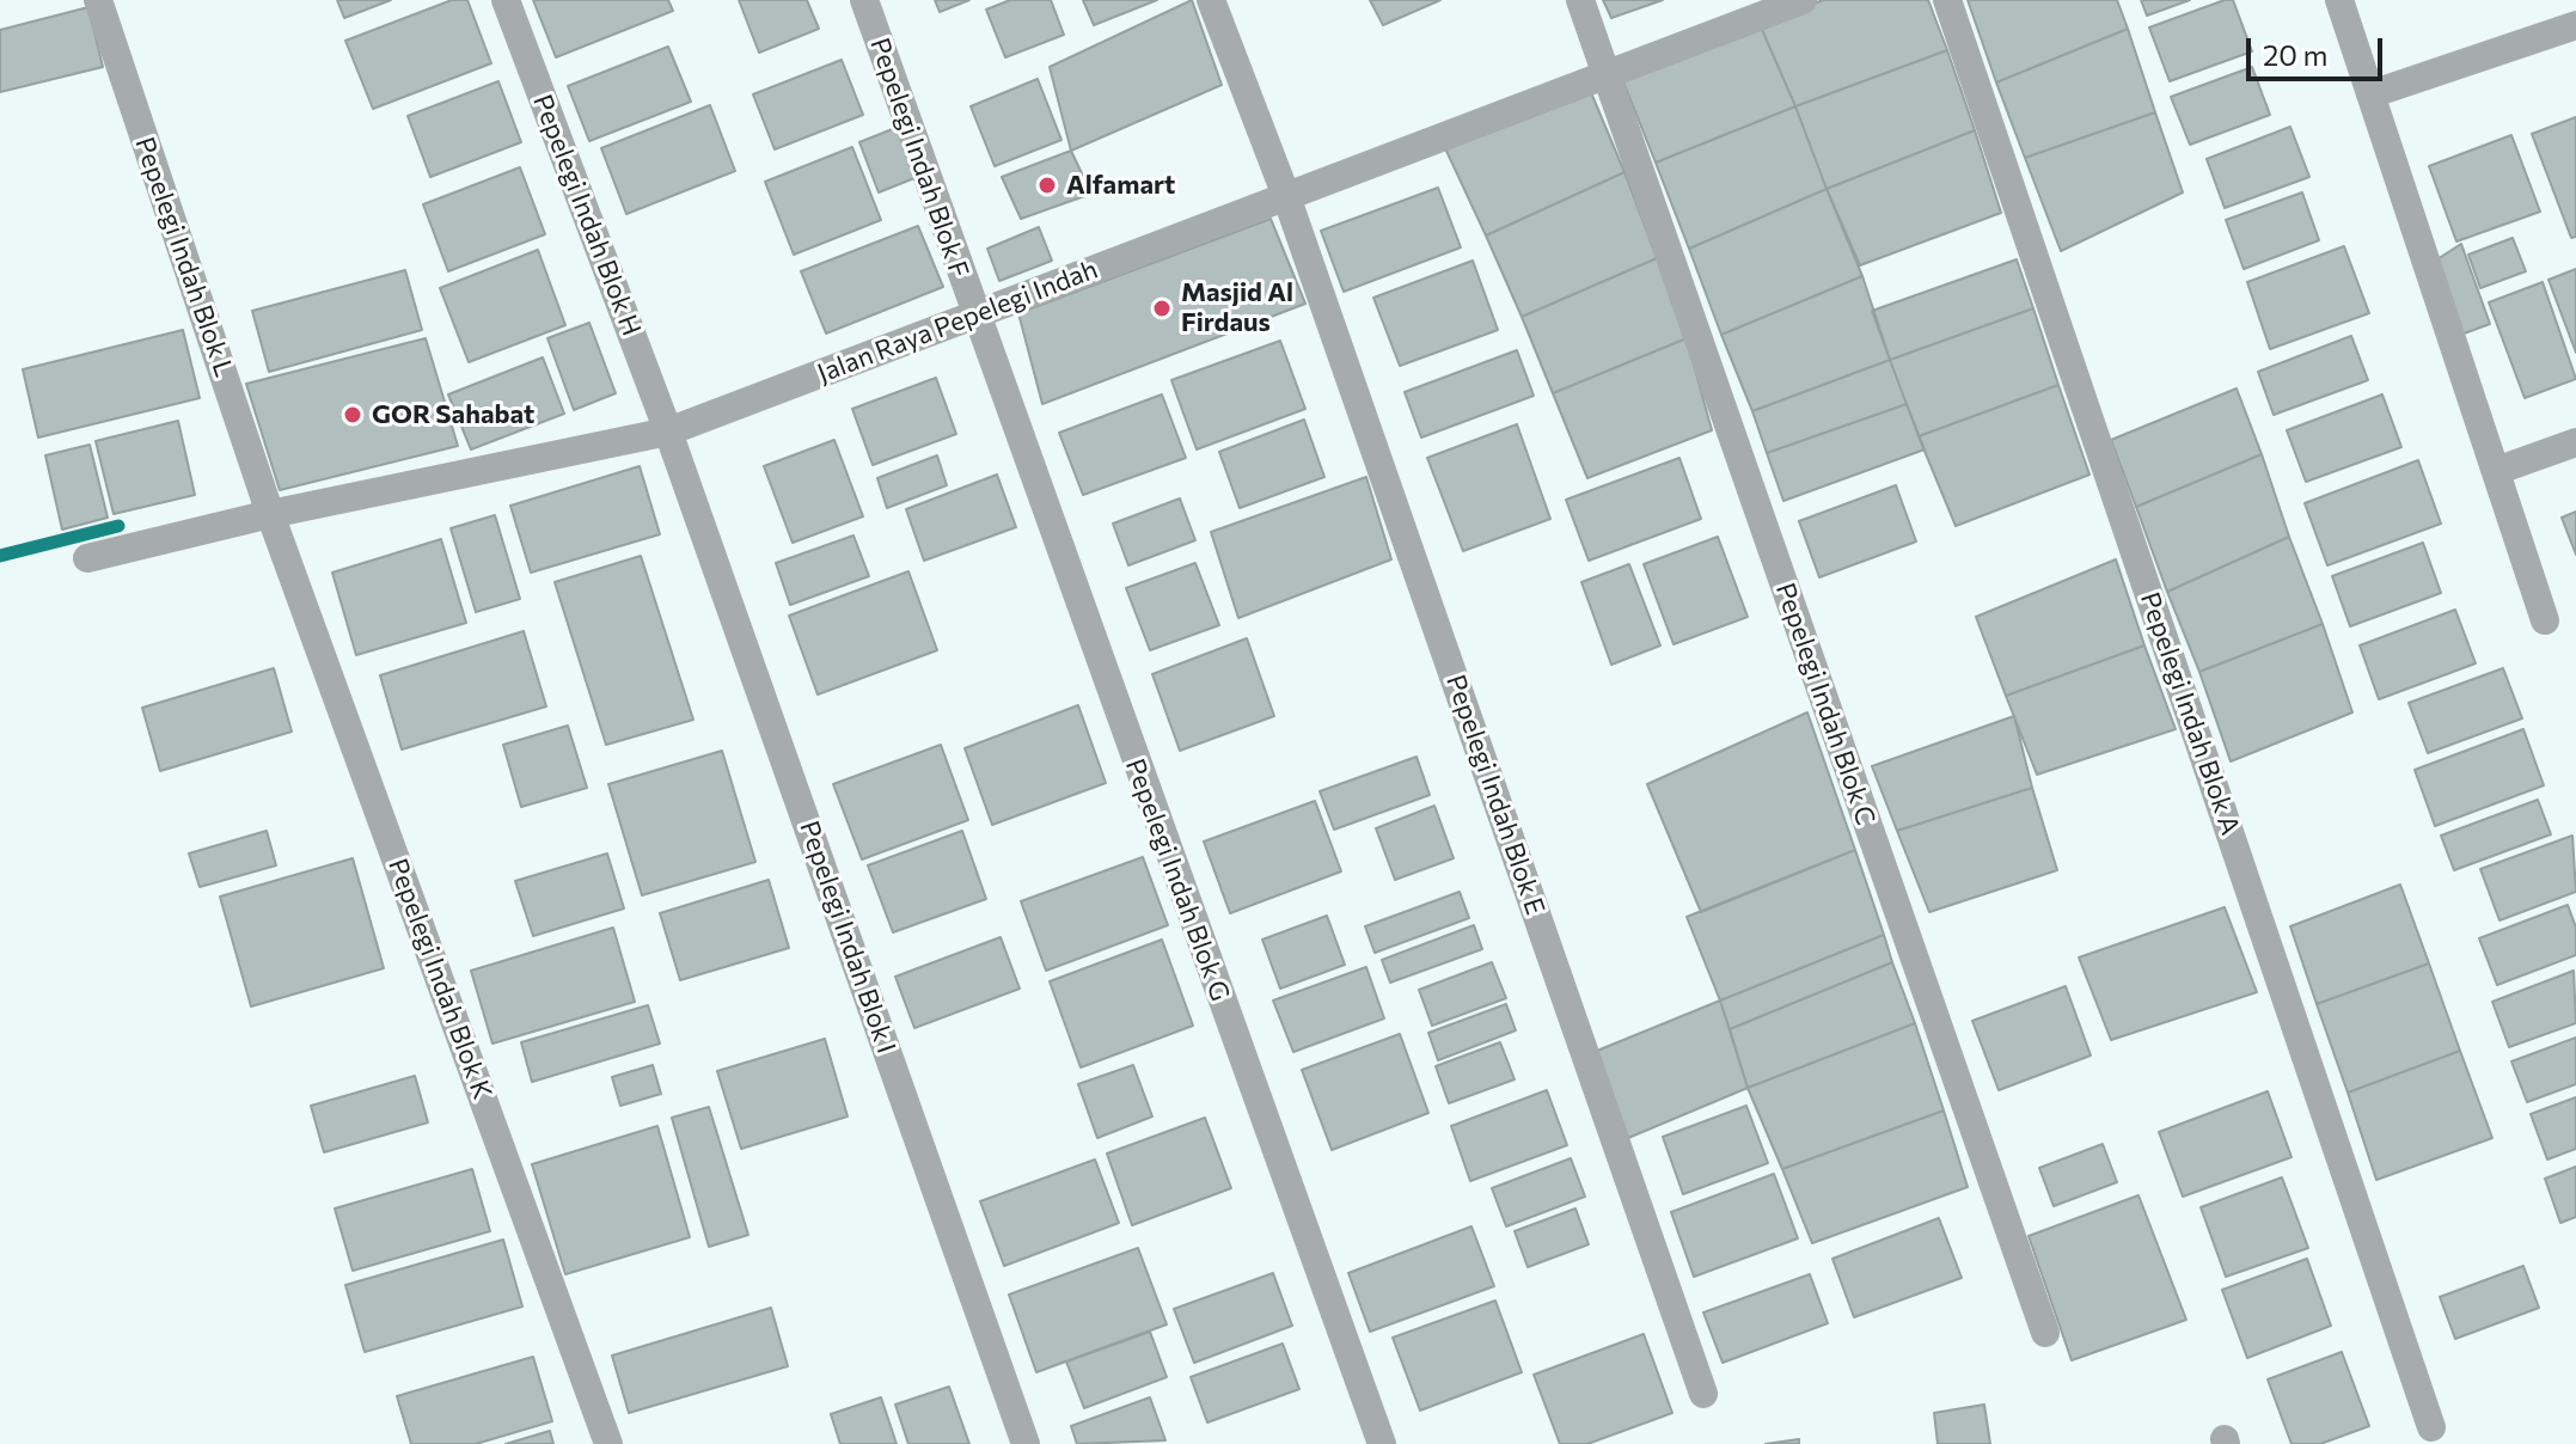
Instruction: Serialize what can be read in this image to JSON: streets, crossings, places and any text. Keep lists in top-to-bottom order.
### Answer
{
  "streets": {
    "street": [
      "Pepelegi Indah Blok F",
      "Pepelegi Indah Blok H",
      "Pepelegi Indah Blok L",
      "Jalan Raya Pepelegi Indah",
      "Pepelegi Indah Blok C",
      "Pepelegi Indah Blok A",
      "Pepelegi Indah Blok E",
      "Pepelegi Indah Blok G",
      "Pepelegi Indah Blok I",
      "Pepelegi Indah Blok K"
    ]
  },
  "crossings": [
    ["Pepelegi Indah Blok F", "Jalan Raya Pepelegi Indah"],
    ["Pepelegi Indah Blok F", "Pepelegi Indah Blok G"],
    ["Pepelegi Indah Blok H", "Jalan Raya Pepelegi Indah"],
    ["Pepelegi Indah Blok H", "Pepelegi Indah Blok I"],
    ["Pepelegi Indah Blok L", "Jalan Raya Pepelegi Indah"],
    ["Pepelegi Indah Blok L", "Pepelegi Indah Blok K"],
    ["Jalan Raya Pepelegi Indah", "Pepelegi Indah Blok C"],
    ["Jalan Raya Pepelegi Indah", "Pepelegi Indah Blok E"],
    ["Jalan Raya Pepelegi Indah", "Pepelegi Indah Blok G"],
    ["Jalan Raya Pepelegi Indah", "Pepelegi Indah Blok I"],
    ["Jalan Raya Pepelegi Indah", "Pepelegi Indah Blok K"]
  ],
  "places": ["Alfamart", "Masjid Al Firdaus", "GOR Sahabat"],
  "scale_bar": "20 m"
}
